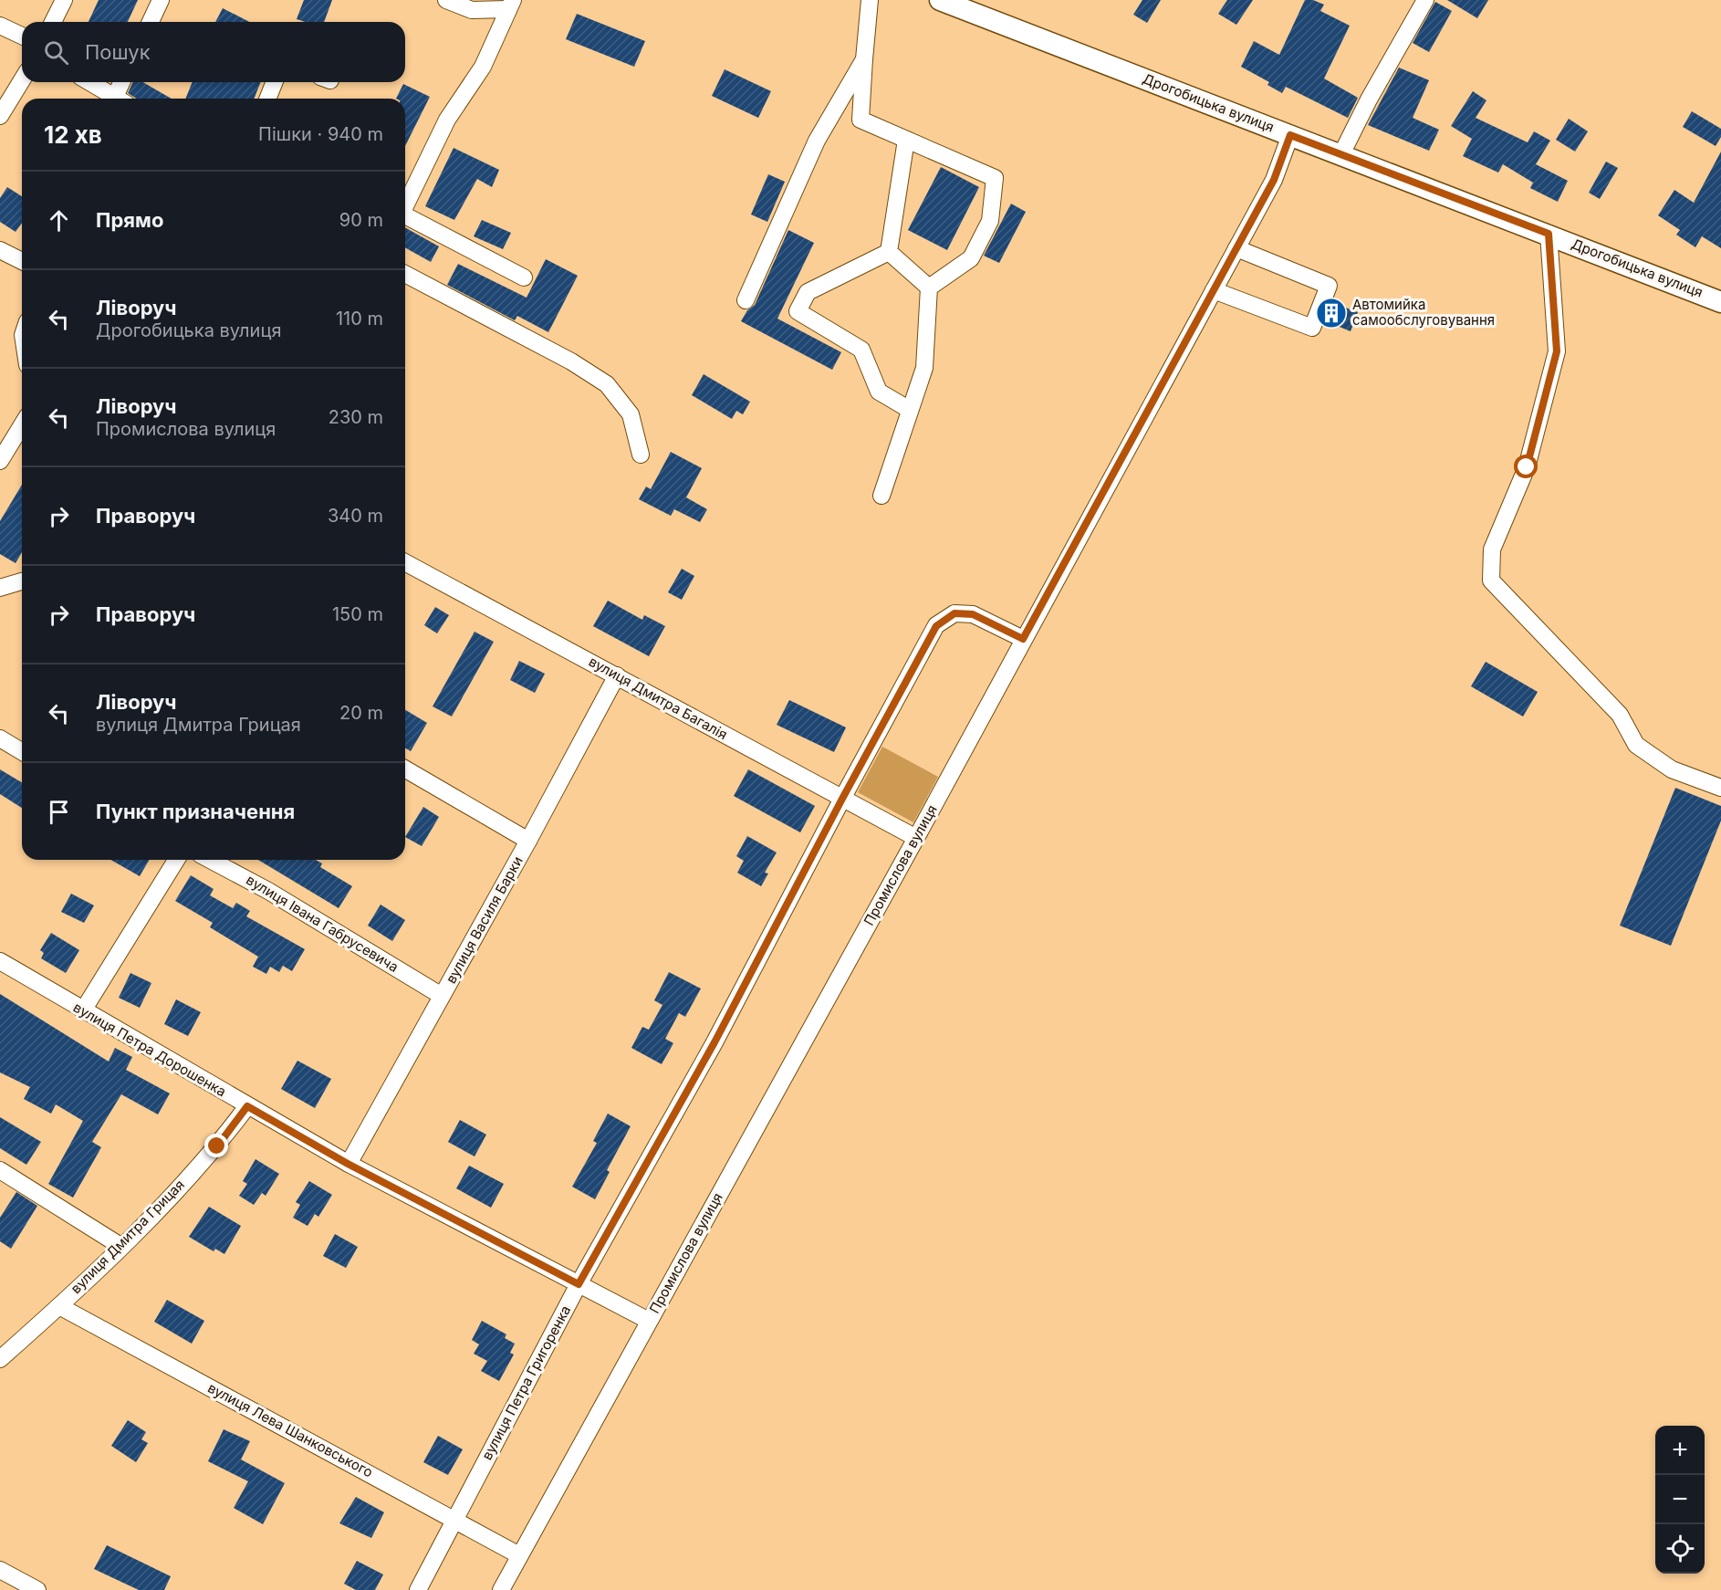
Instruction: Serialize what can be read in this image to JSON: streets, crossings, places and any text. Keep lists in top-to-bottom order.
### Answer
{
  "streets": {
    "main road": ["Дрогобицька вулиця"],
    "street": [
      "вулиця Дмитра Багалія",
      "Промислова вулиця",
      "вулиця Василя Барки",
      "вулиця Івана Габрусевича",
      "вулиця Петра Дорошенка",
      "вулиця Дмитра Грицая",
      "вулиця Петра Григоренка",
      "вулиця Лева Шанковського"
    ]
  },
  "crossings": [
    ["Дрогобицька вулиця", "Промислова вулиця"],
    ["вулиця Дмитра Багалія", "Промислова вулиця"],
    ["вулиця Дмитра Багалія", "вулиця Василя Барки"],
    ["вулиця Дмитра Багалія", "вулиця Петра Григоренка"],
    ["Промислова вулиця", "вулиця Петра Дорошенка"],
    ["Промислова вулиця", "вулиця Петра Григоренка"],
    ["Промислова вулиця", "вулиця Лева Шанковського"],
    ["вулиця Василя Барки", "вулиця Івана Габрусевича"],
    ["вулиця Василя Барки", "вулиця Петра Дорошенка"],
    ["вулиця Петра Дорошенка", "вулиця Дмитра Грицая"],
    ["вулиця Петра Дорошенка", "вулиця Петра Григоренка"],
    ["вулиця Дмитра Грицая", "вулиця Лева Шанковського"],
    ["вулиця Петра Григоренка", "вулиця Лева Шанковського"]
  ],
  "places": {
    "building": ["Автомийка самообслуговування"]
  },
  "page": {
    "search": "Пошук",
    "heading": ["12 хв", "Пішки · 940 m"],
    "list": [
      ["Прямо", "90 m"],
      ["Ліворуч", "Дрогобицька вулиця", "110 m"],
      ["Ліворуч", "Промислова вулиця", "230 m"],
      ["Праворуч", "340 m"],
      ["Праворуч", "150 m"],
      ["Ліворуч", "вулиця Дмитра Грицая", "20 m"],
      "Пункт призначення"
    ],
    "map_buttons": ["+", "−"]
  }
}
